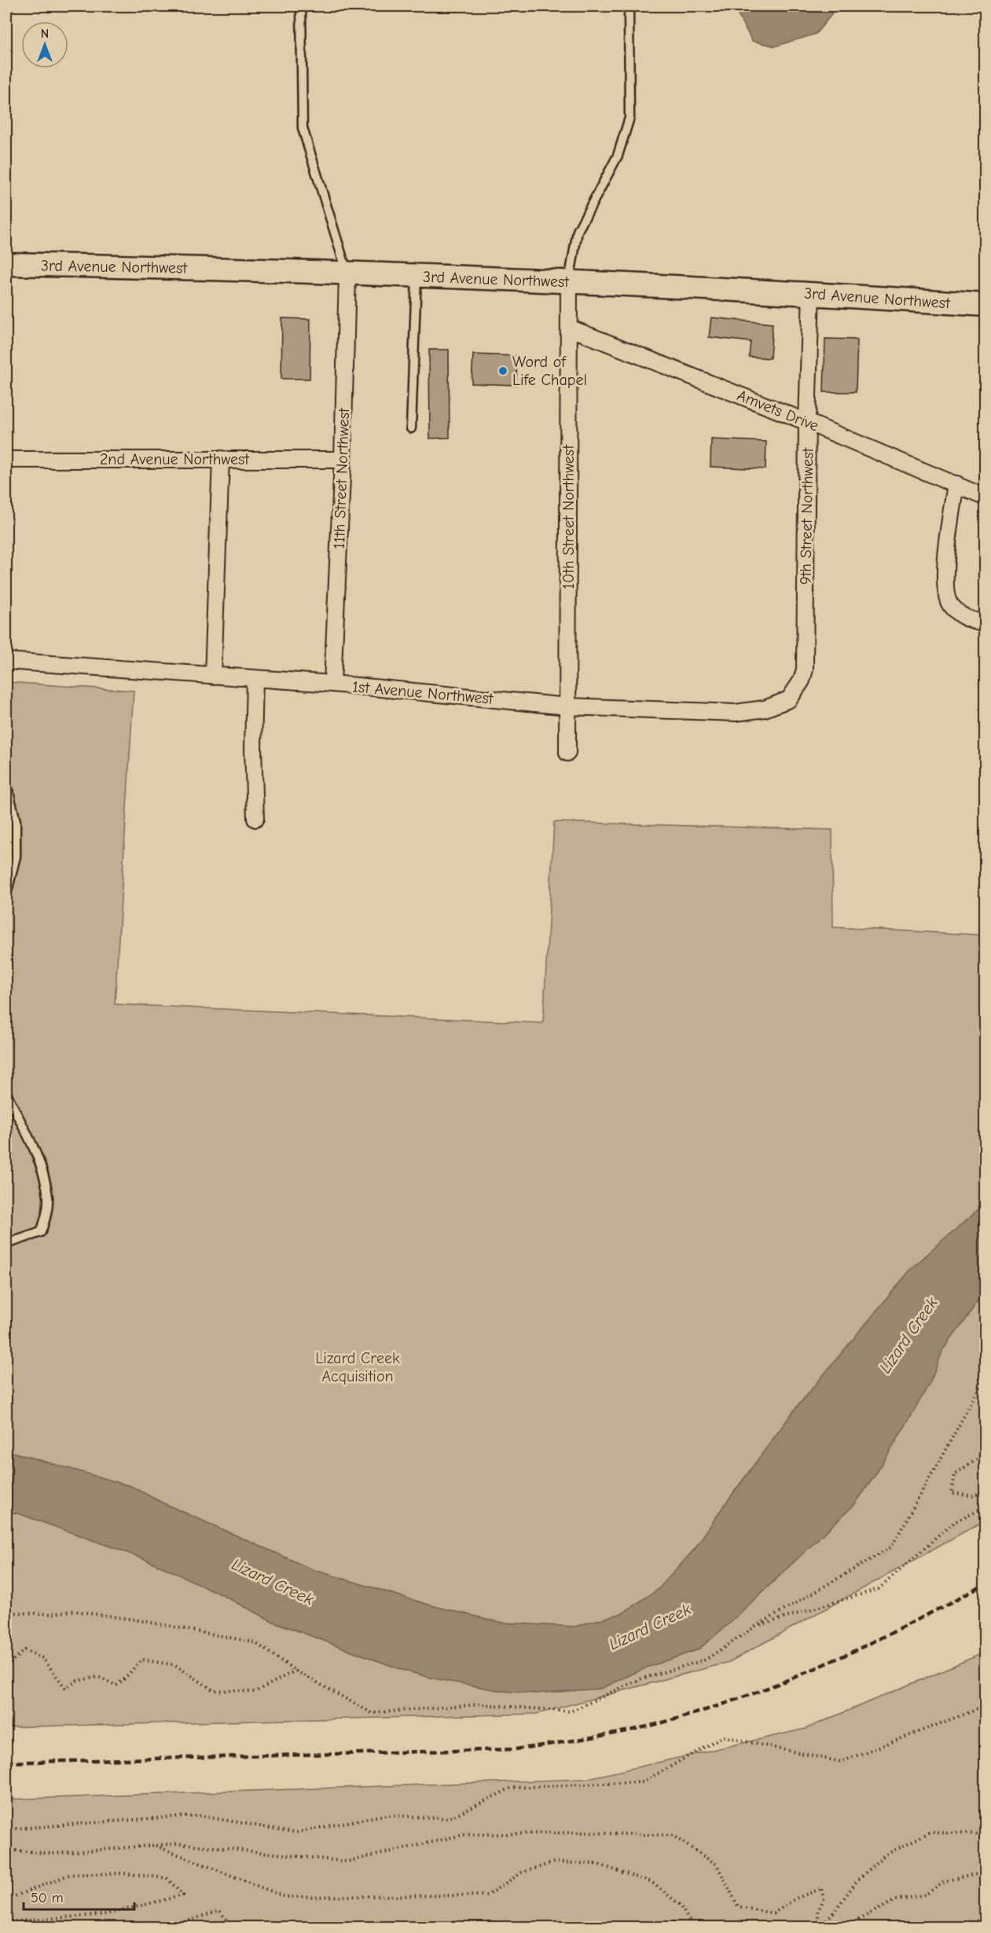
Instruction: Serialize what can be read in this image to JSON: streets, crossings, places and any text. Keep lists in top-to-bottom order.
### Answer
{
  "streets": {
    "main road": ["3rd Avenue Northwest"],
    "street": [
      "Amvets Drive",
      "2nd Avenue Northwest",
      "11th Street Northwest",
      "9th Street Northwest",
      "10th Street Northwest",
      "1st Avenue Northwest"
    ]
  },
  "crossings": [
    ["3rd Avenue Northwest", "11th Street Northwest"],
    ["3rd Avenue Northwest", "9th Street Northwest"],
    ["3rd Avenue Northwest", "10th Street Northwest"],
    ["Amvets Drive", "9th Street Northwest"],
    ["Amvets Drive", "10th Street Northwest"],
    ["2nd Avenue Northwest", "11th Street Northwest"],
    ["11th Street Northwest", "1st Avenue Northwest"],
    ["9th Street Northwest", "1st Avenue Northwest"],
    ["10th Street Northwest", "1st Avenue Northwest"]
  ],
  "water": ["Lizard Creek"],
  "parks": ["Lizard Creek Acquisition"],
  "places": ["Word of Life Chapel"],
  "scale_bar": "50 m",
  "north": "top"
}
